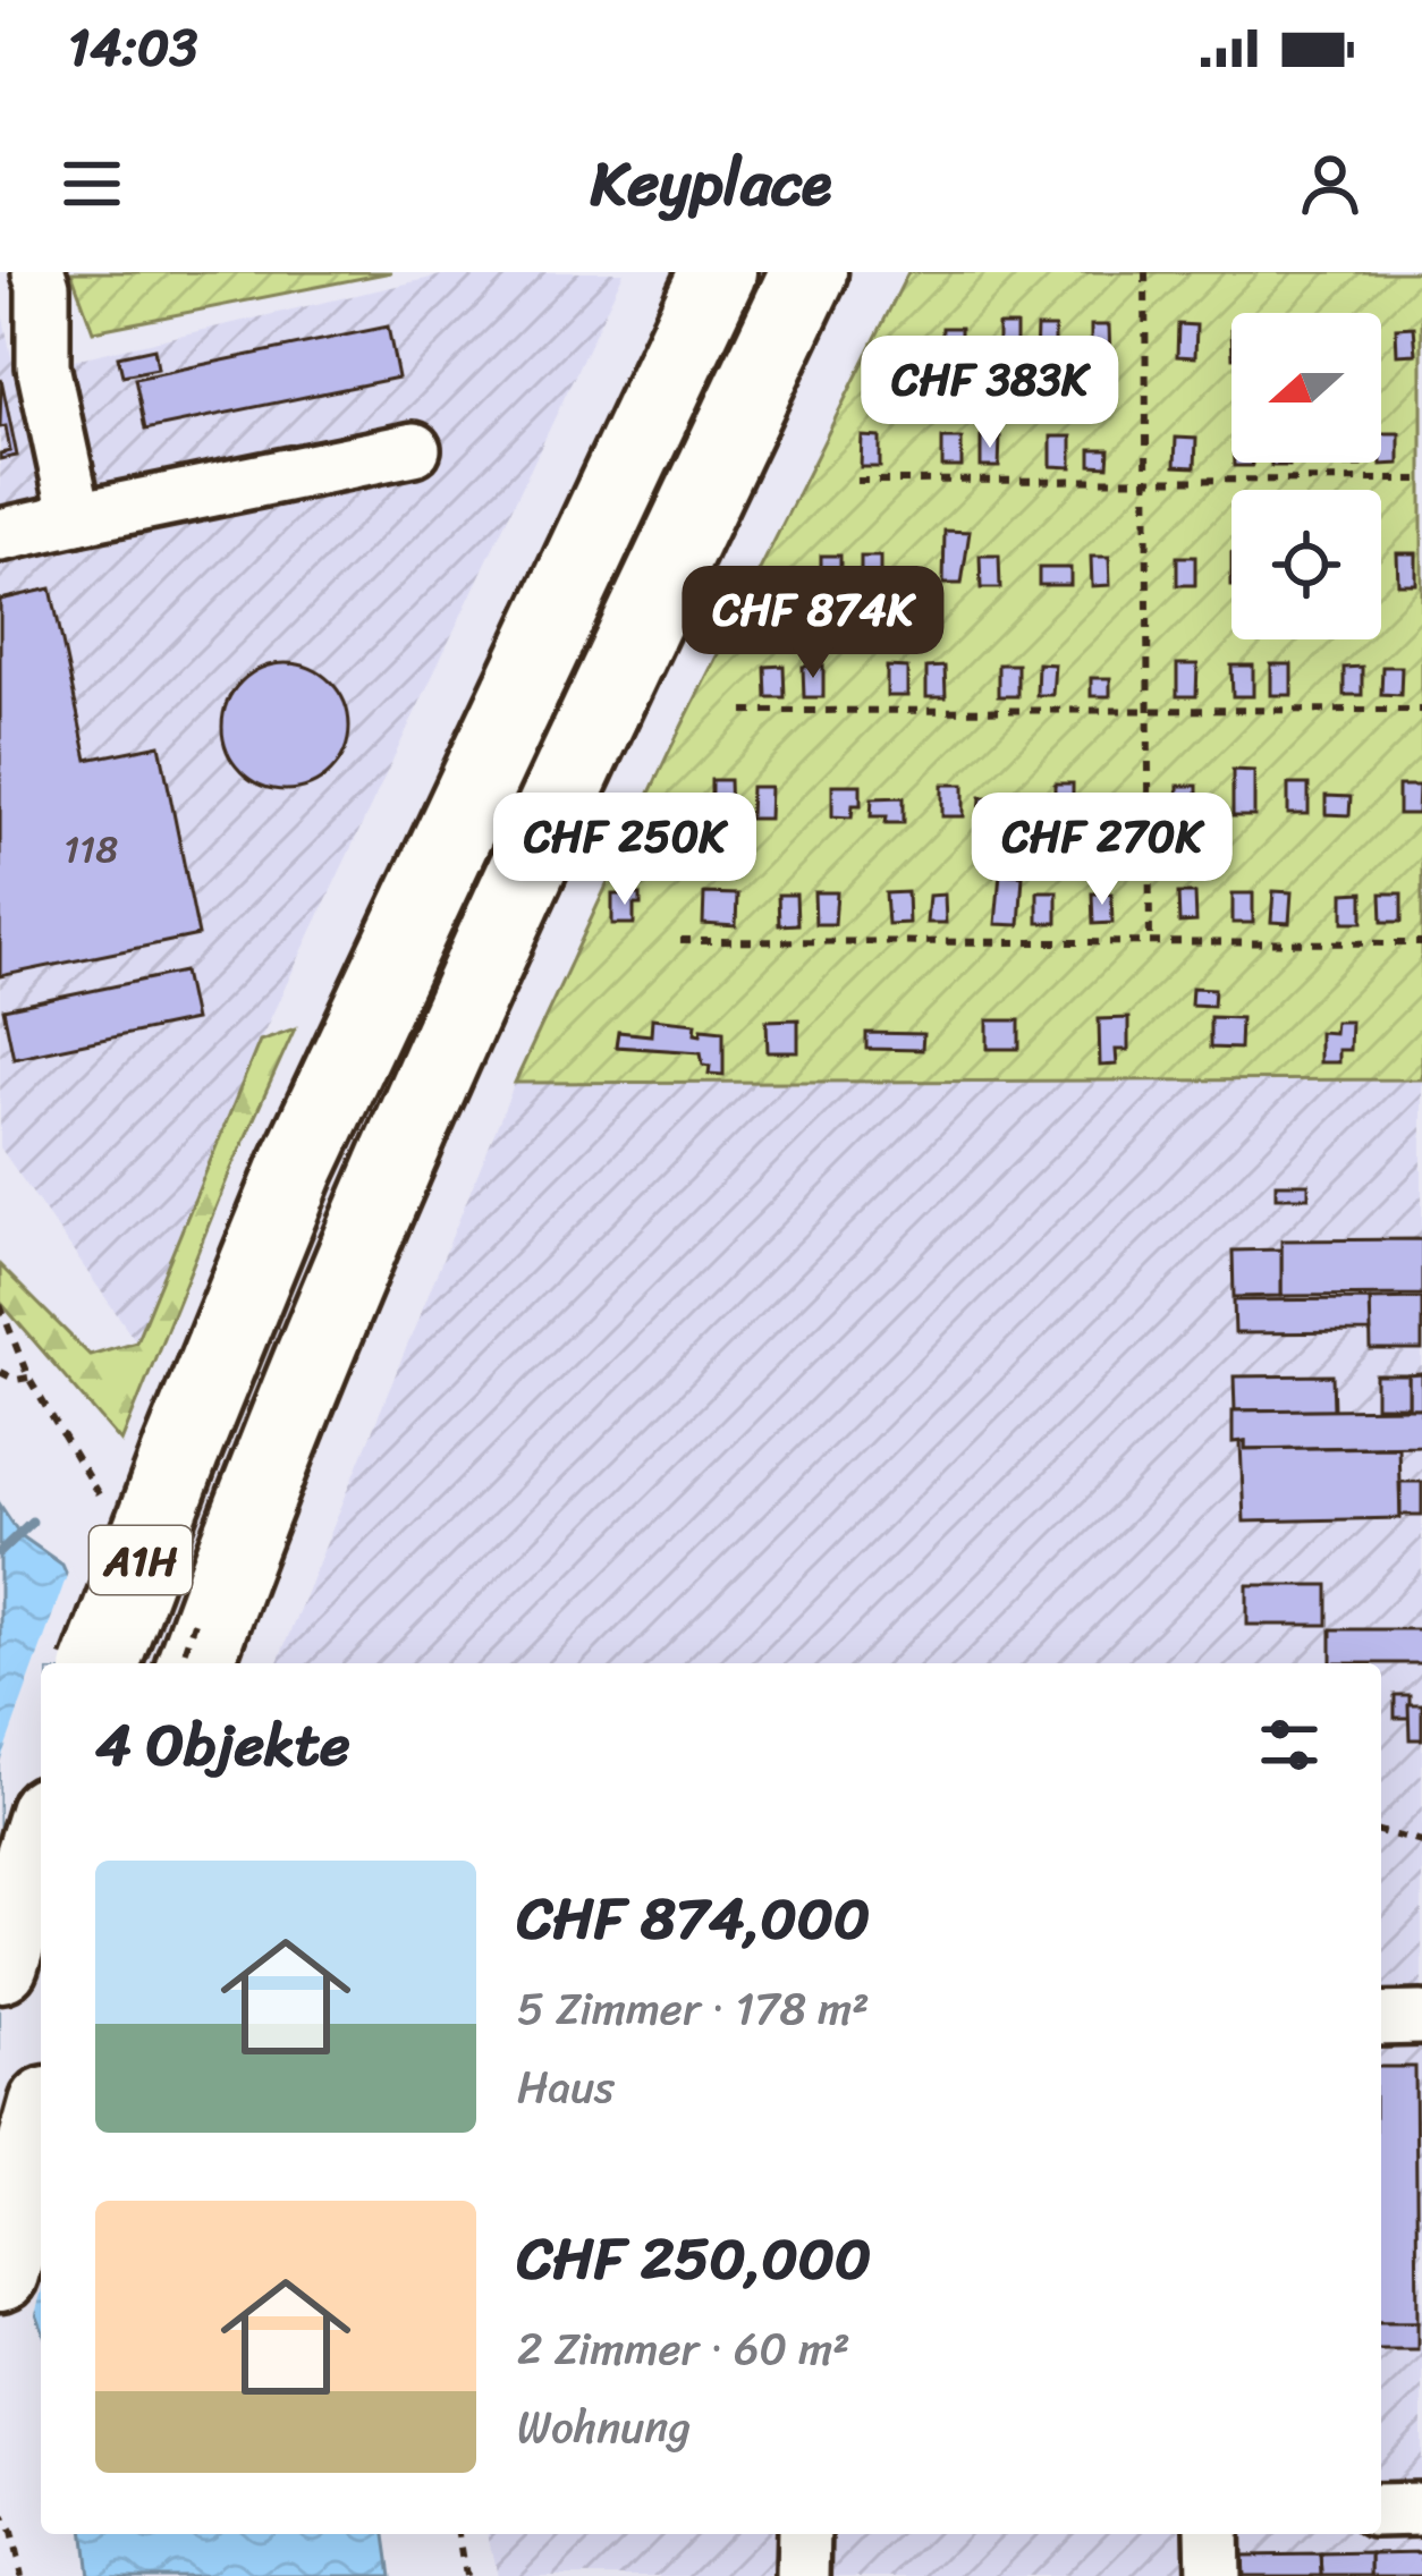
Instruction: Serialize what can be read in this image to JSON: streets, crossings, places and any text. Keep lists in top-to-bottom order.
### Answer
{
  "streets": {
    "highway": ["A1H"]
  },
  "house_numbers": ["118"],
  "north": "left",
  "page": {
    "status": "14:03",
    "header": "Keyplace",
    "price": [
      "CHF 383K",
      "CHF 874K",
      "CHF 250K",
      "CHF 270K"
    ],
    "heading": "4 Objekte",
    "list": [
      {
        "name": "CHF 874,000",
        "note": "5 Zimmer · 178 m² · Haus"
      },
      {
        "name": "CHF 250,000",
        "note": "2 Zimmer · 60 m² · Wohnung"
      }
    ]
  }
}
